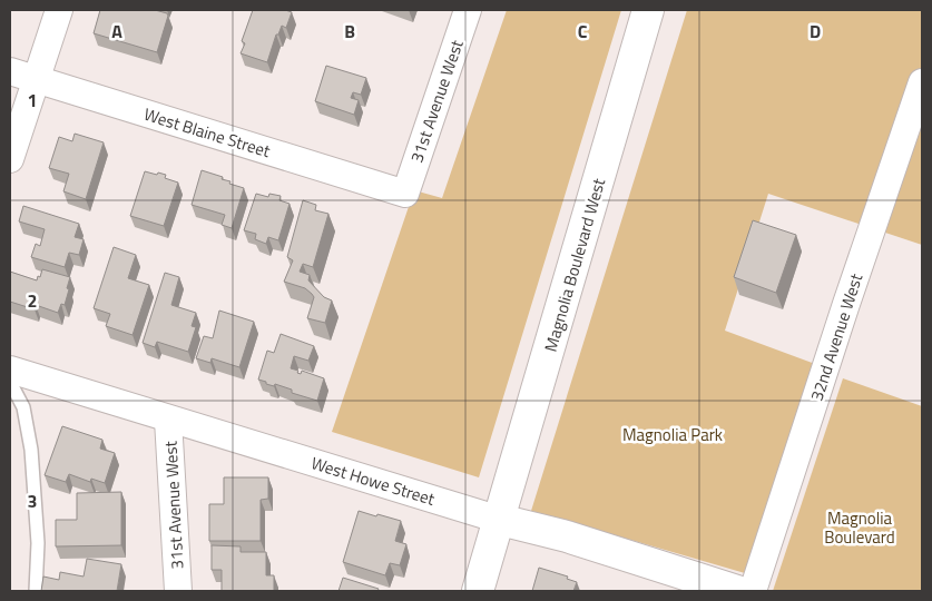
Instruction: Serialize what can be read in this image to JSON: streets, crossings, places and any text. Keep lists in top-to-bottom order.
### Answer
{
  "streets": {
    "main road": ["Magnolia Boulevard West", "West Howe Street"],
    "street": ["31st Avenue West", "West Blaine Street", "32nd Avenue West"]
  },
  "crossings": [
    ["31st Avenue West", "West Blaine Street"],
    ["31st Avenue West", "West Howe Street"],
    ["Magnolia Boulevard West", "West Howe Street"]
  ],
  "parks": ["Magnolia Park", "Magnolia Boulevard"],
  "grid": {
    "columns": [
      "A",
      "B",
      "C",
      "D"
    ],
    "rows": ["1", "2", "3"]
  }
}
